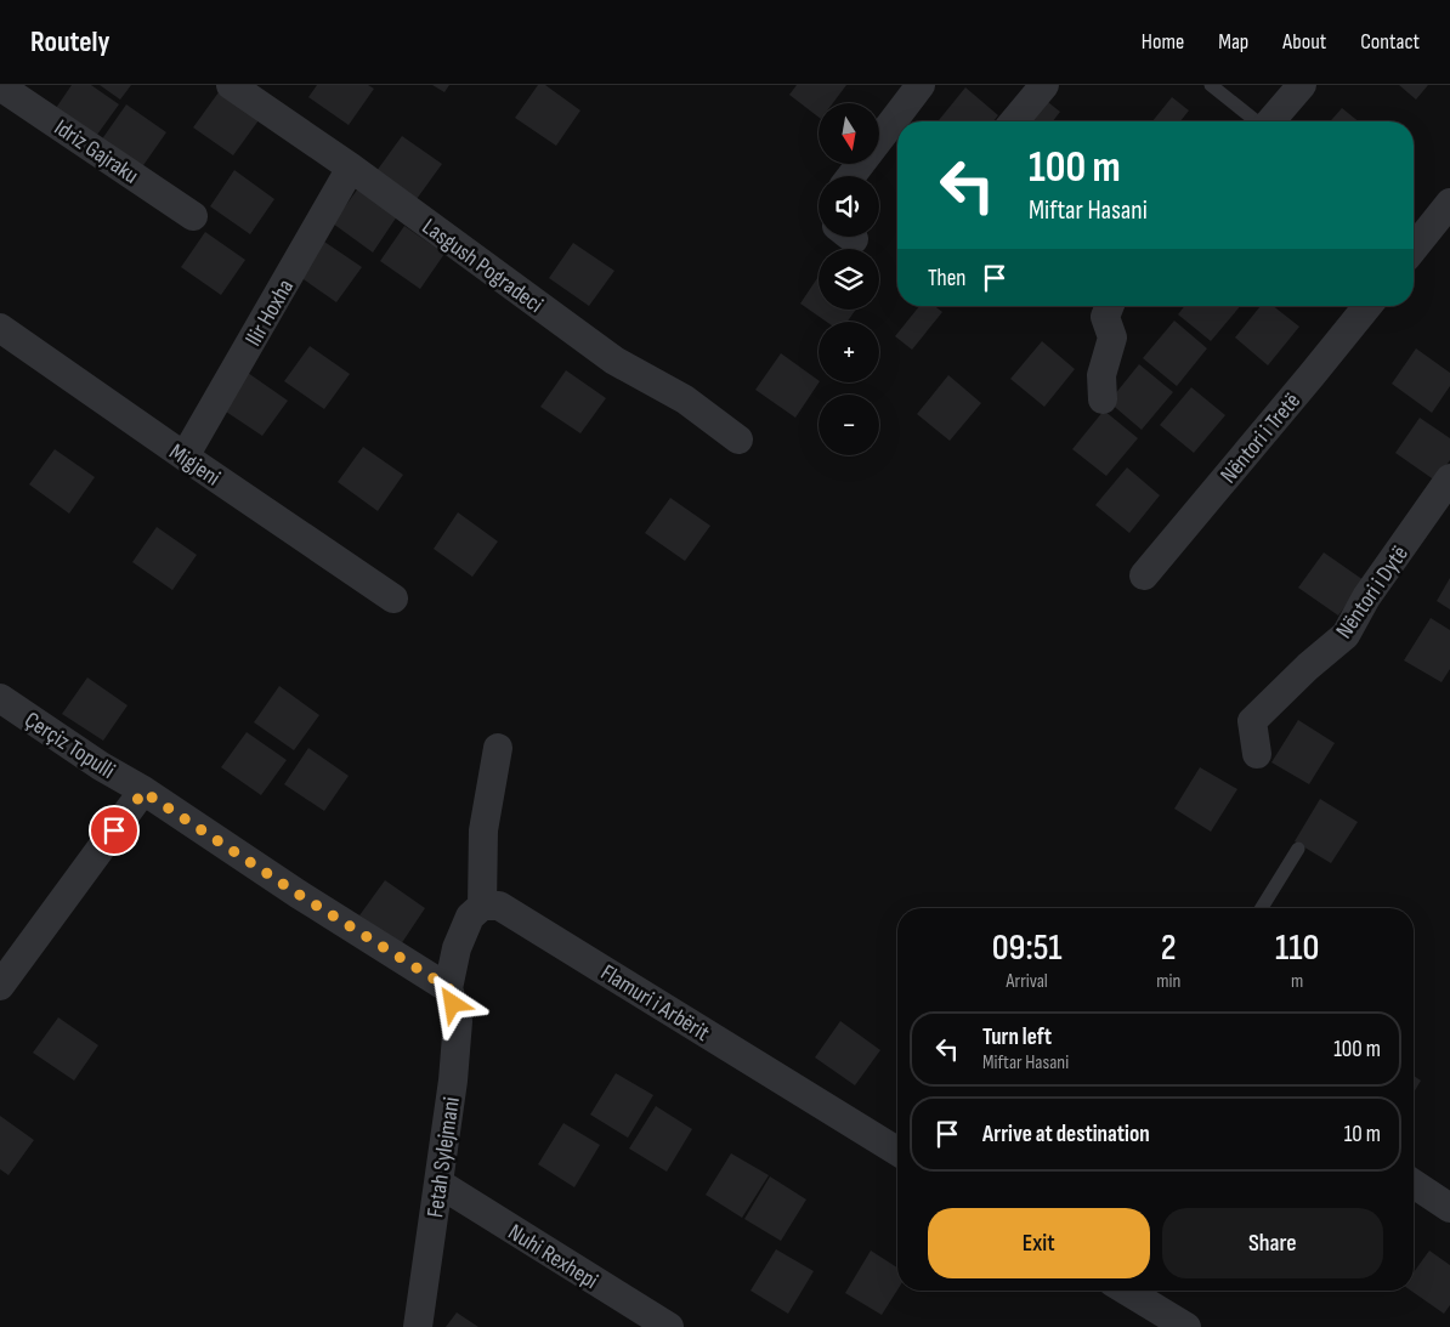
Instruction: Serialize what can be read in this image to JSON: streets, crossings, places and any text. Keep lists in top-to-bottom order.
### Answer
{
  "streets": {
    "street": [
      "Idriz Gajraku",
      "Lasgush Pogradeci",
      "Ilir Hoxha",
      "Nëntori i Tretë",
      "Migjeni",
      "Nëntori i Dytë",
      "Çerçiz Topulli",
      "Flamuri i Arbërit",
      "Fetah Sylejmani",
      "Nuhi Rexhepi"
    ]
  },
  "crossings": [
    ["Lasgush Pogradeci", "Ilir Hoxha"],
    ["Ilir Hoxha", "Migjeni"],
    ["Çerçiz Topulli", "Fetah Sylejmani"],
    ["Fetah Sylejmani", "Nuhi Rexhepi"]
  ],
  "north": "bottom",
  "page": {
    "header": "Routely",
    "nav": [
      "Home",
      "Map",
      "About",
      "Contact"
    ],
    "map_buttons": ["+", "−"],
    "turn": ["100 m", "Miftar Hasani"],
    "then": "Then",
    "eta": [
      "09:51",
      "Arrival",
      "2",
      "min",
      "110",
      "m"
    ],
    "list": [
      {
        "name": "Turn left",
        "note": "Miftar Hasani",
        "value": "100 m"
      },
      {
        "name": "Arrive at destination",
        "value": "10 m"
      }
    ],
    "buttons": ["Exit", "Share"]
  }
}
